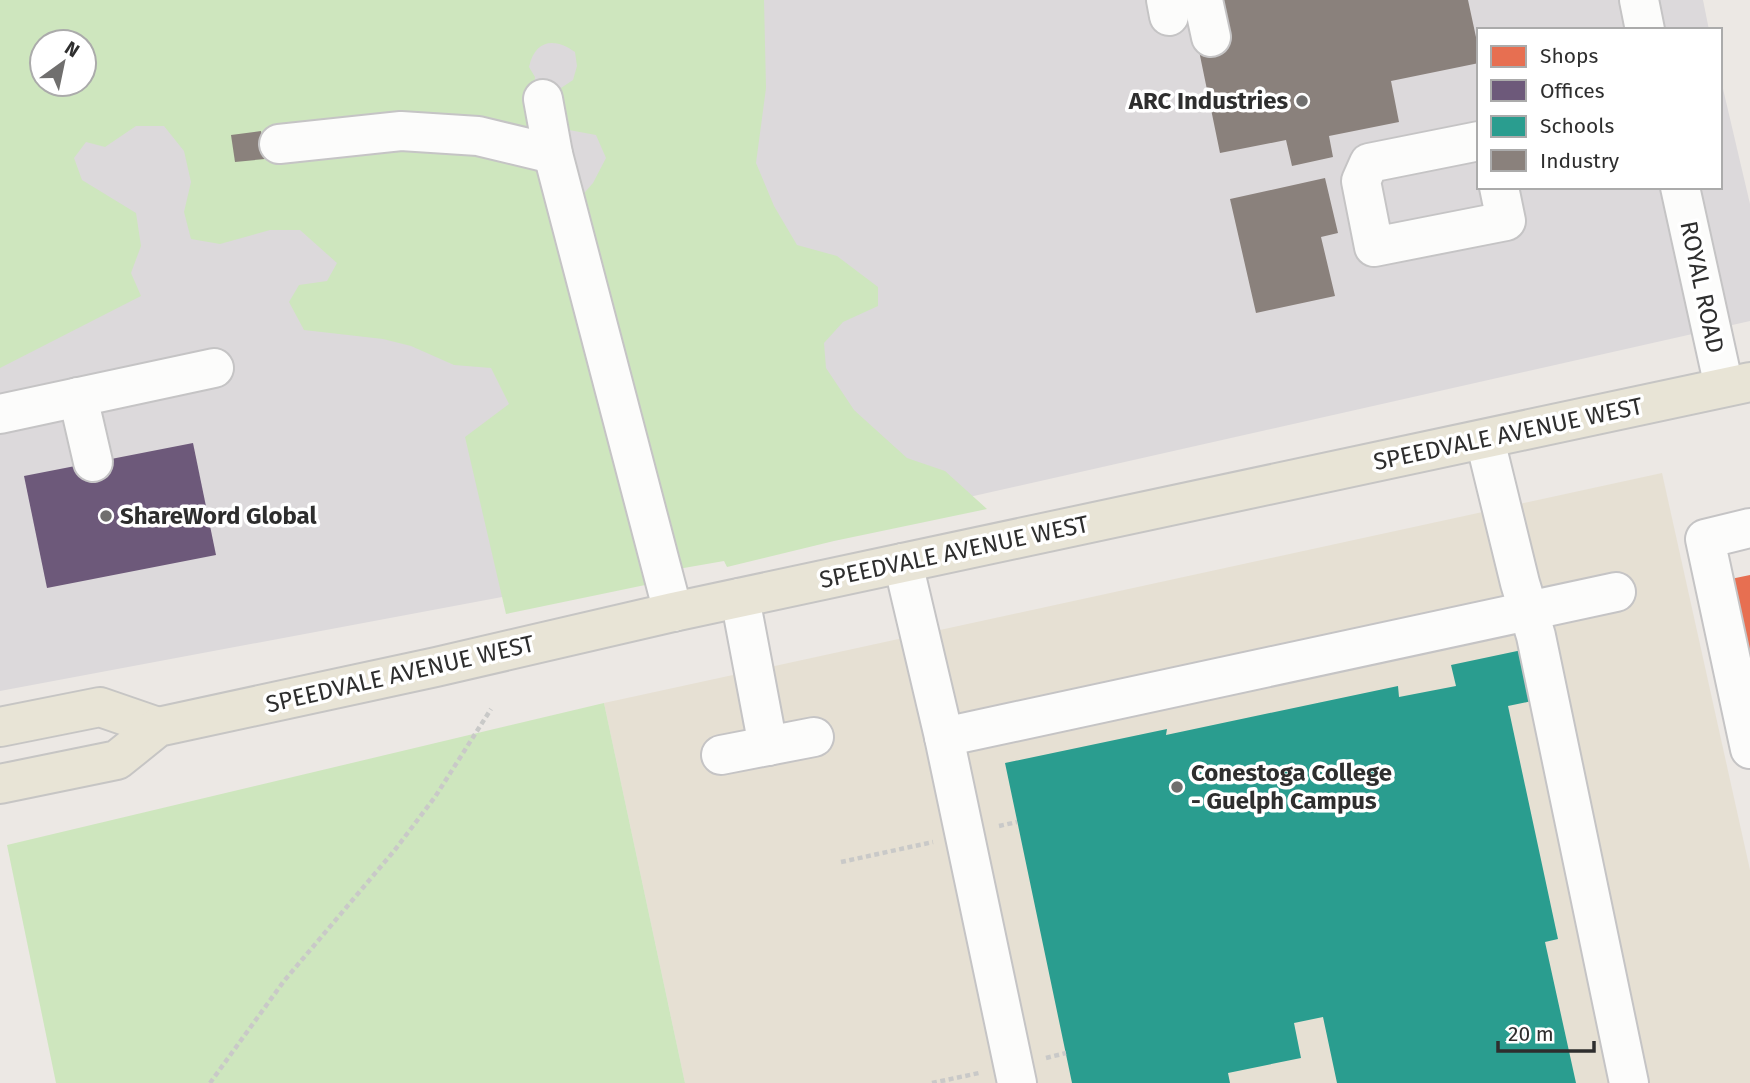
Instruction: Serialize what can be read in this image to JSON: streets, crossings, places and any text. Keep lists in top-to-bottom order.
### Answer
{
  "streets": {
    "main road": ["SPEEDVALE AVENUE WEST"],
    "street": ["ROYAL ROAD"]
  },
  "crossings": [
    ["ROYAL ROAD", "SPEEDVALE AVENUE WEST"]
  ],
  "places": ["ARC Industries", "ShareWord Global", "Conestoga College - Guelph Campus"],
  "legend": [
    "Shops",
    "Offices",
    "Schools",
    "Industry"
  ],
  "scale_bar": "20 m",
  "north": "top right"
}
